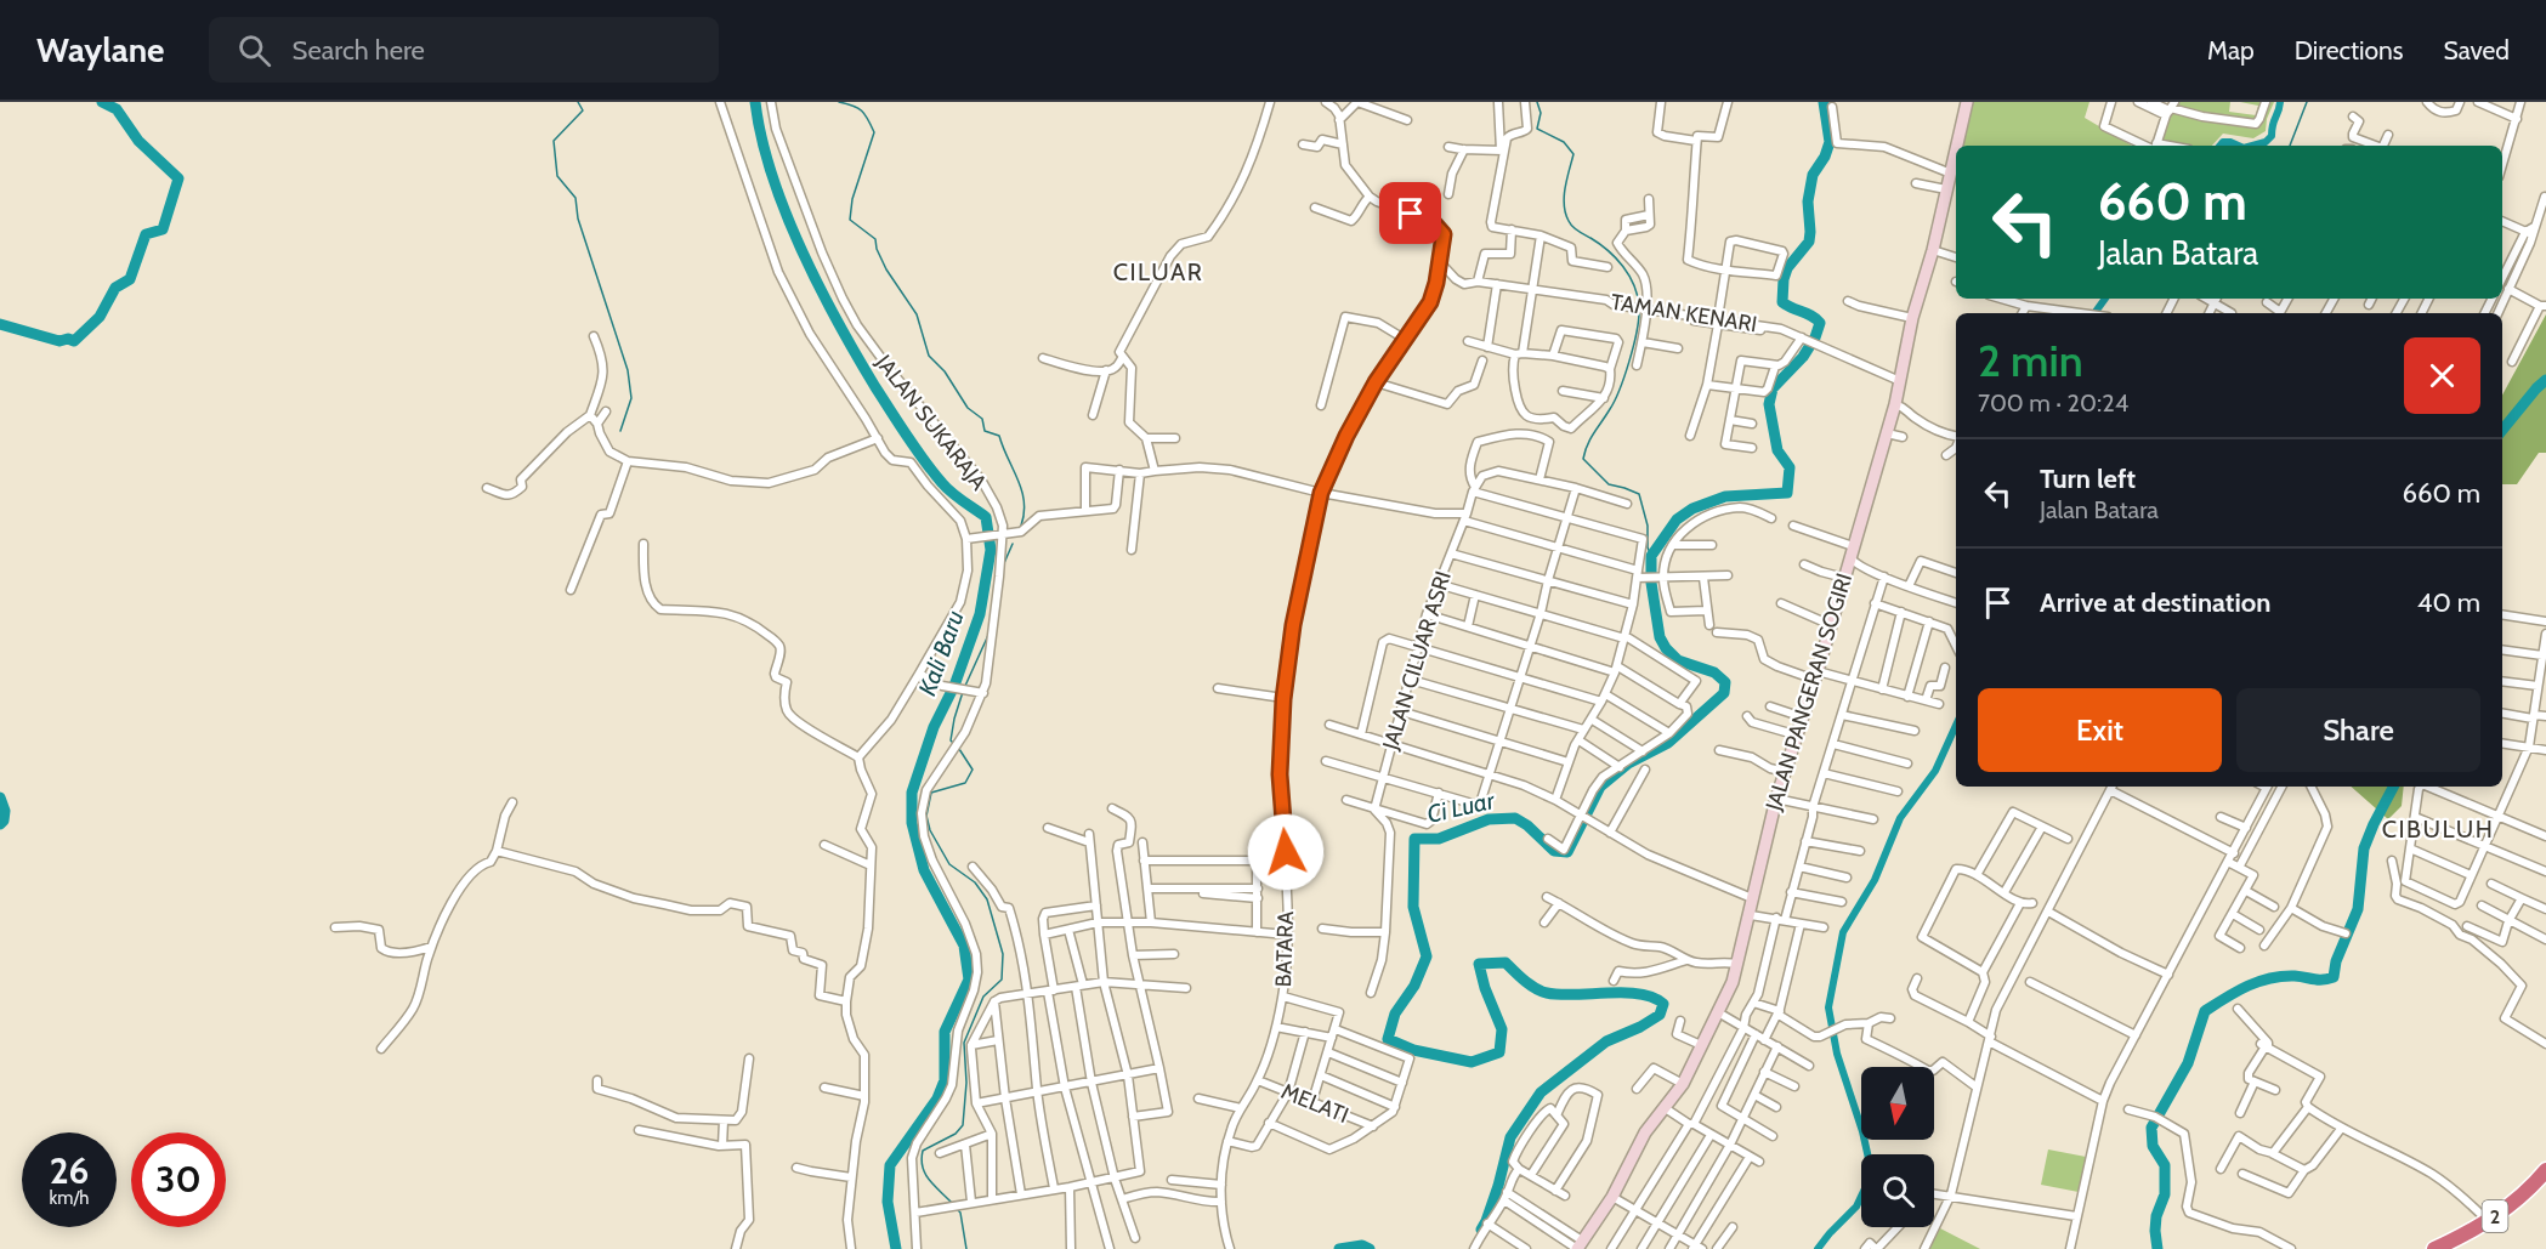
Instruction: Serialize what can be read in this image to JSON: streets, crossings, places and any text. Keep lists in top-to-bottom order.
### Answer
{
  "streets": {
    "highway": ["2"],
    "street": [
      "TAMAN KENARI",
      "JALAN SUKARAJA",
      "JALAN CILUAR ASRI",
      "JALAN PANGERAN SOGIRI",
      "BATARA",
      "MELATI"
    ]
  },
  "crossings": [
    ["TAMAN KENARI", "JALAN PANGERAN SOGIRI"],
    ["BATARA", "MELATI"]
  ],
  "districts": ["CILUAR", "CIBULUH"],
  "water": ["Kali Baru", "Ci Luar"],
  "north": "bottom",
  "page": {
    "header": "Waylane",
    "search": "Search here",
    "nav": ["Map", "Directions", "Saved"],
    "turn": ["660 m", "Jalan Batara"],
    "heading": ["2 min", "700 m · 20:24"],
    "list": [
      {
        "name": "Turn left",
        "note": "Jalan Batara",
        "value": "660 m"
      },
      {
        "name": "Arrive at destination",
        "value": "40 m"
      }
    ],
    "buttons": ["Exit", "Share"],
    "speed": "26 km/h",
    "limit": "30"
  }
}
